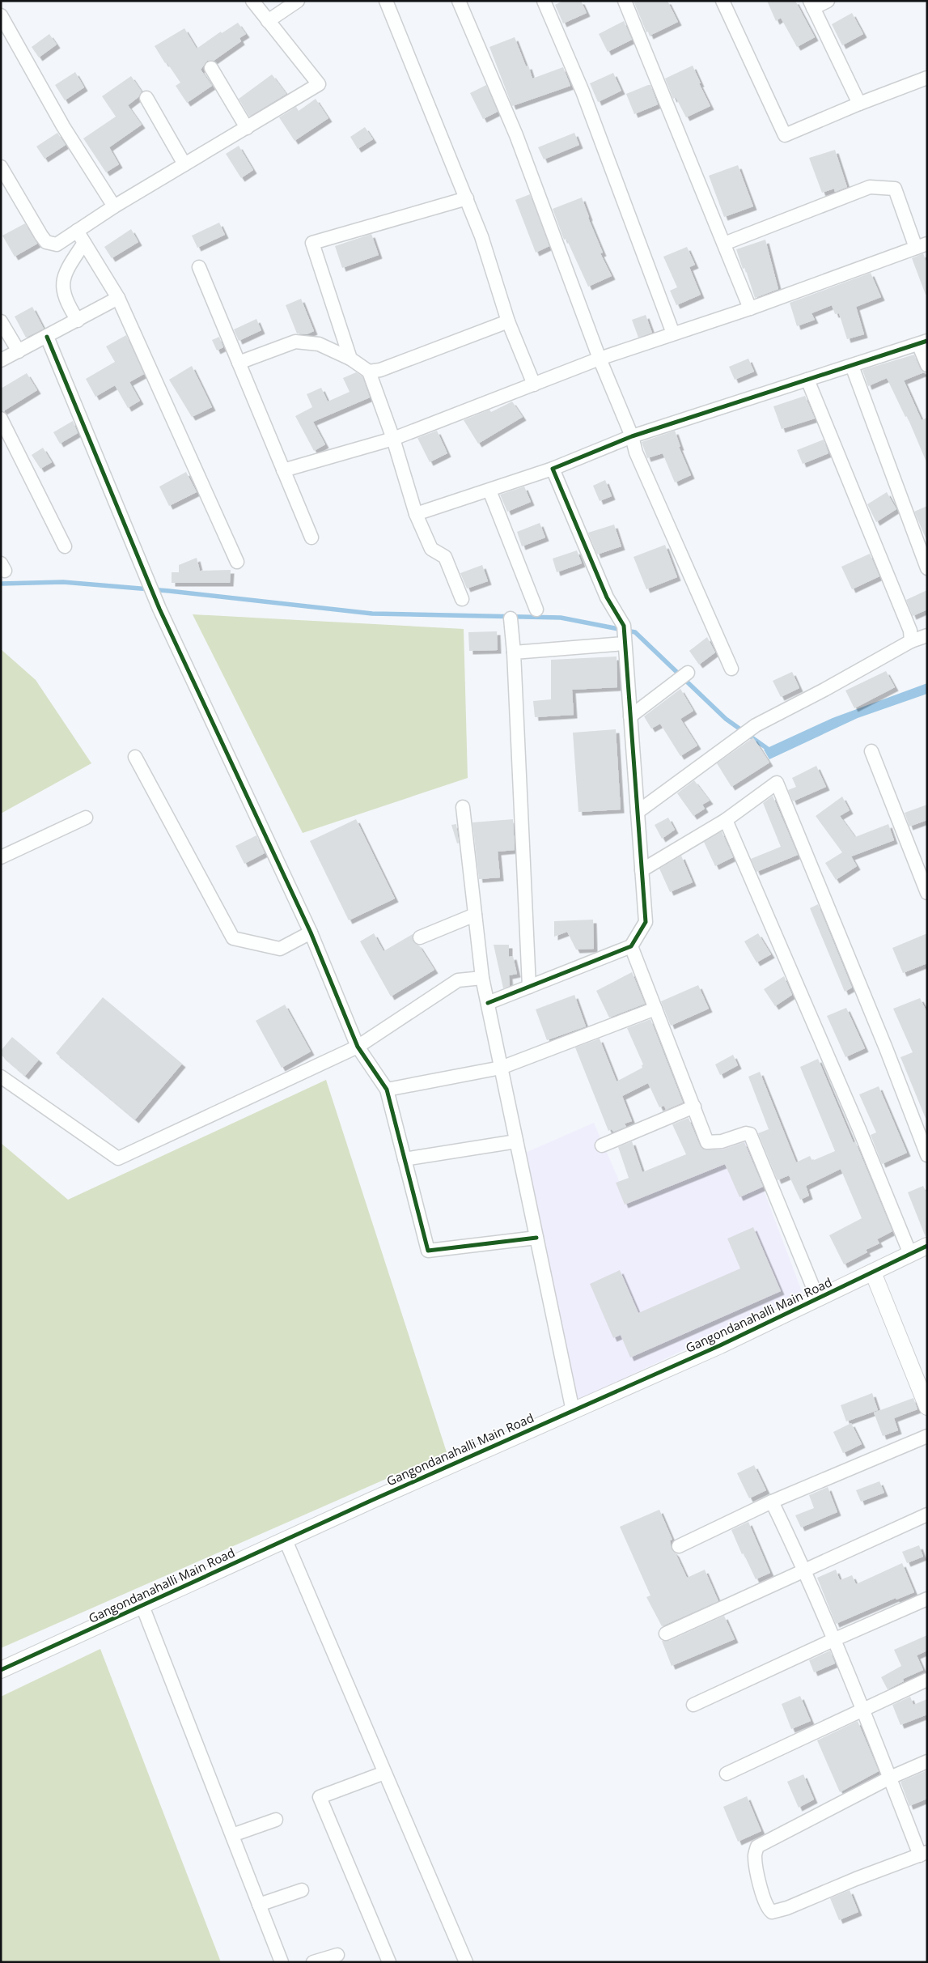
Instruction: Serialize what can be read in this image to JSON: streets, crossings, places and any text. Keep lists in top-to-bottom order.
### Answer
{
  "streets": {
    "street": ["Gangondanahalli Main Road"]
  }
}
